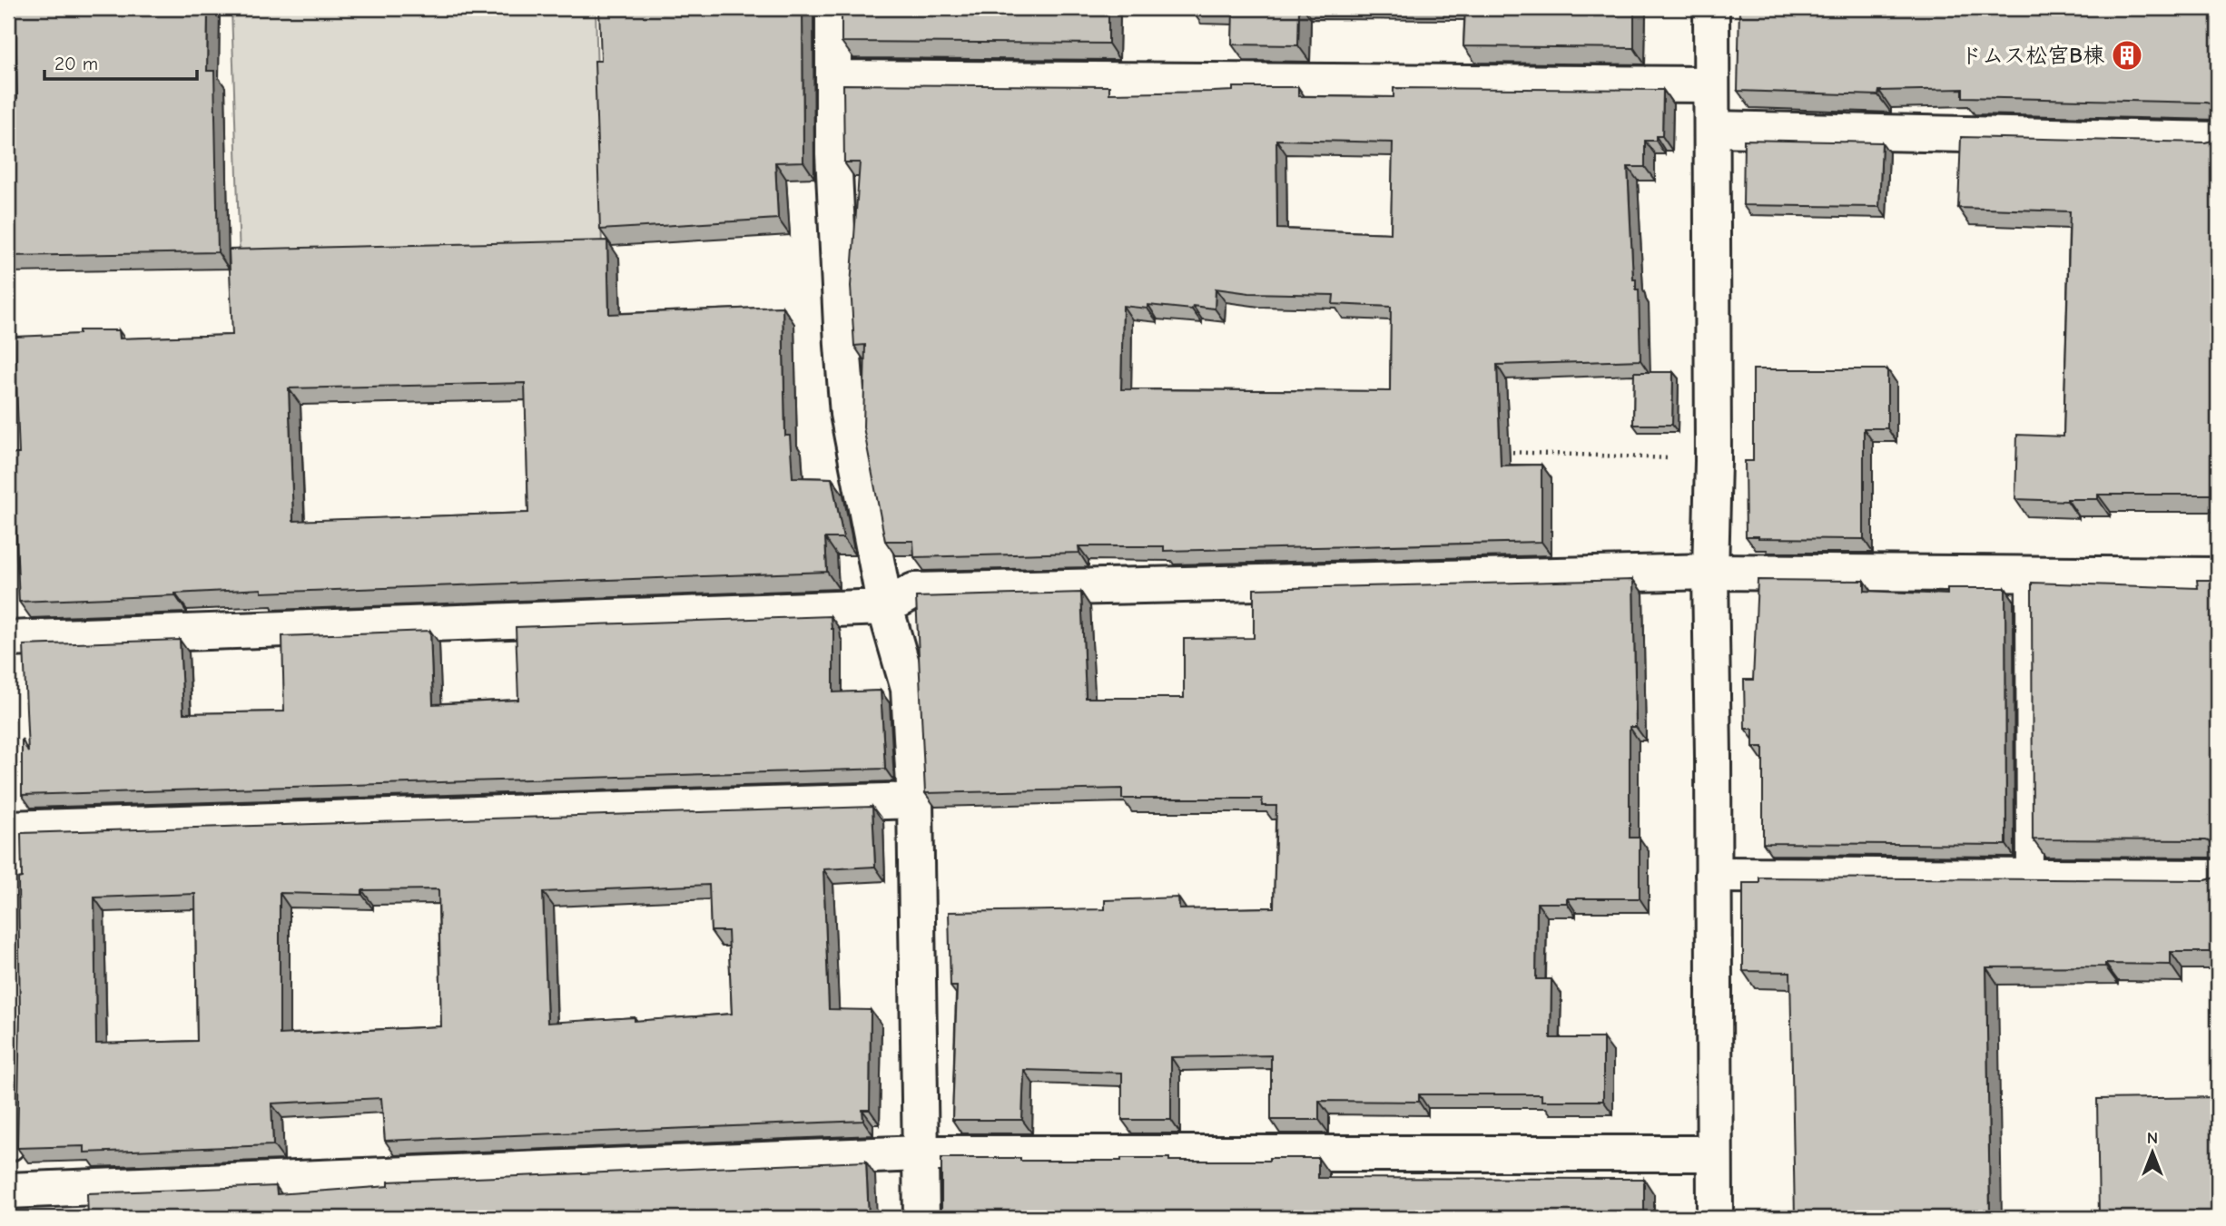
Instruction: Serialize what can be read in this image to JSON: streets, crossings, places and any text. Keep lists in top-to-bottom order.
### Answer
{
  "places": {
    "building": ["ドムス松宮B棟"]
  },
  "scale_bar": "20 m",
  "north": "top"
}
